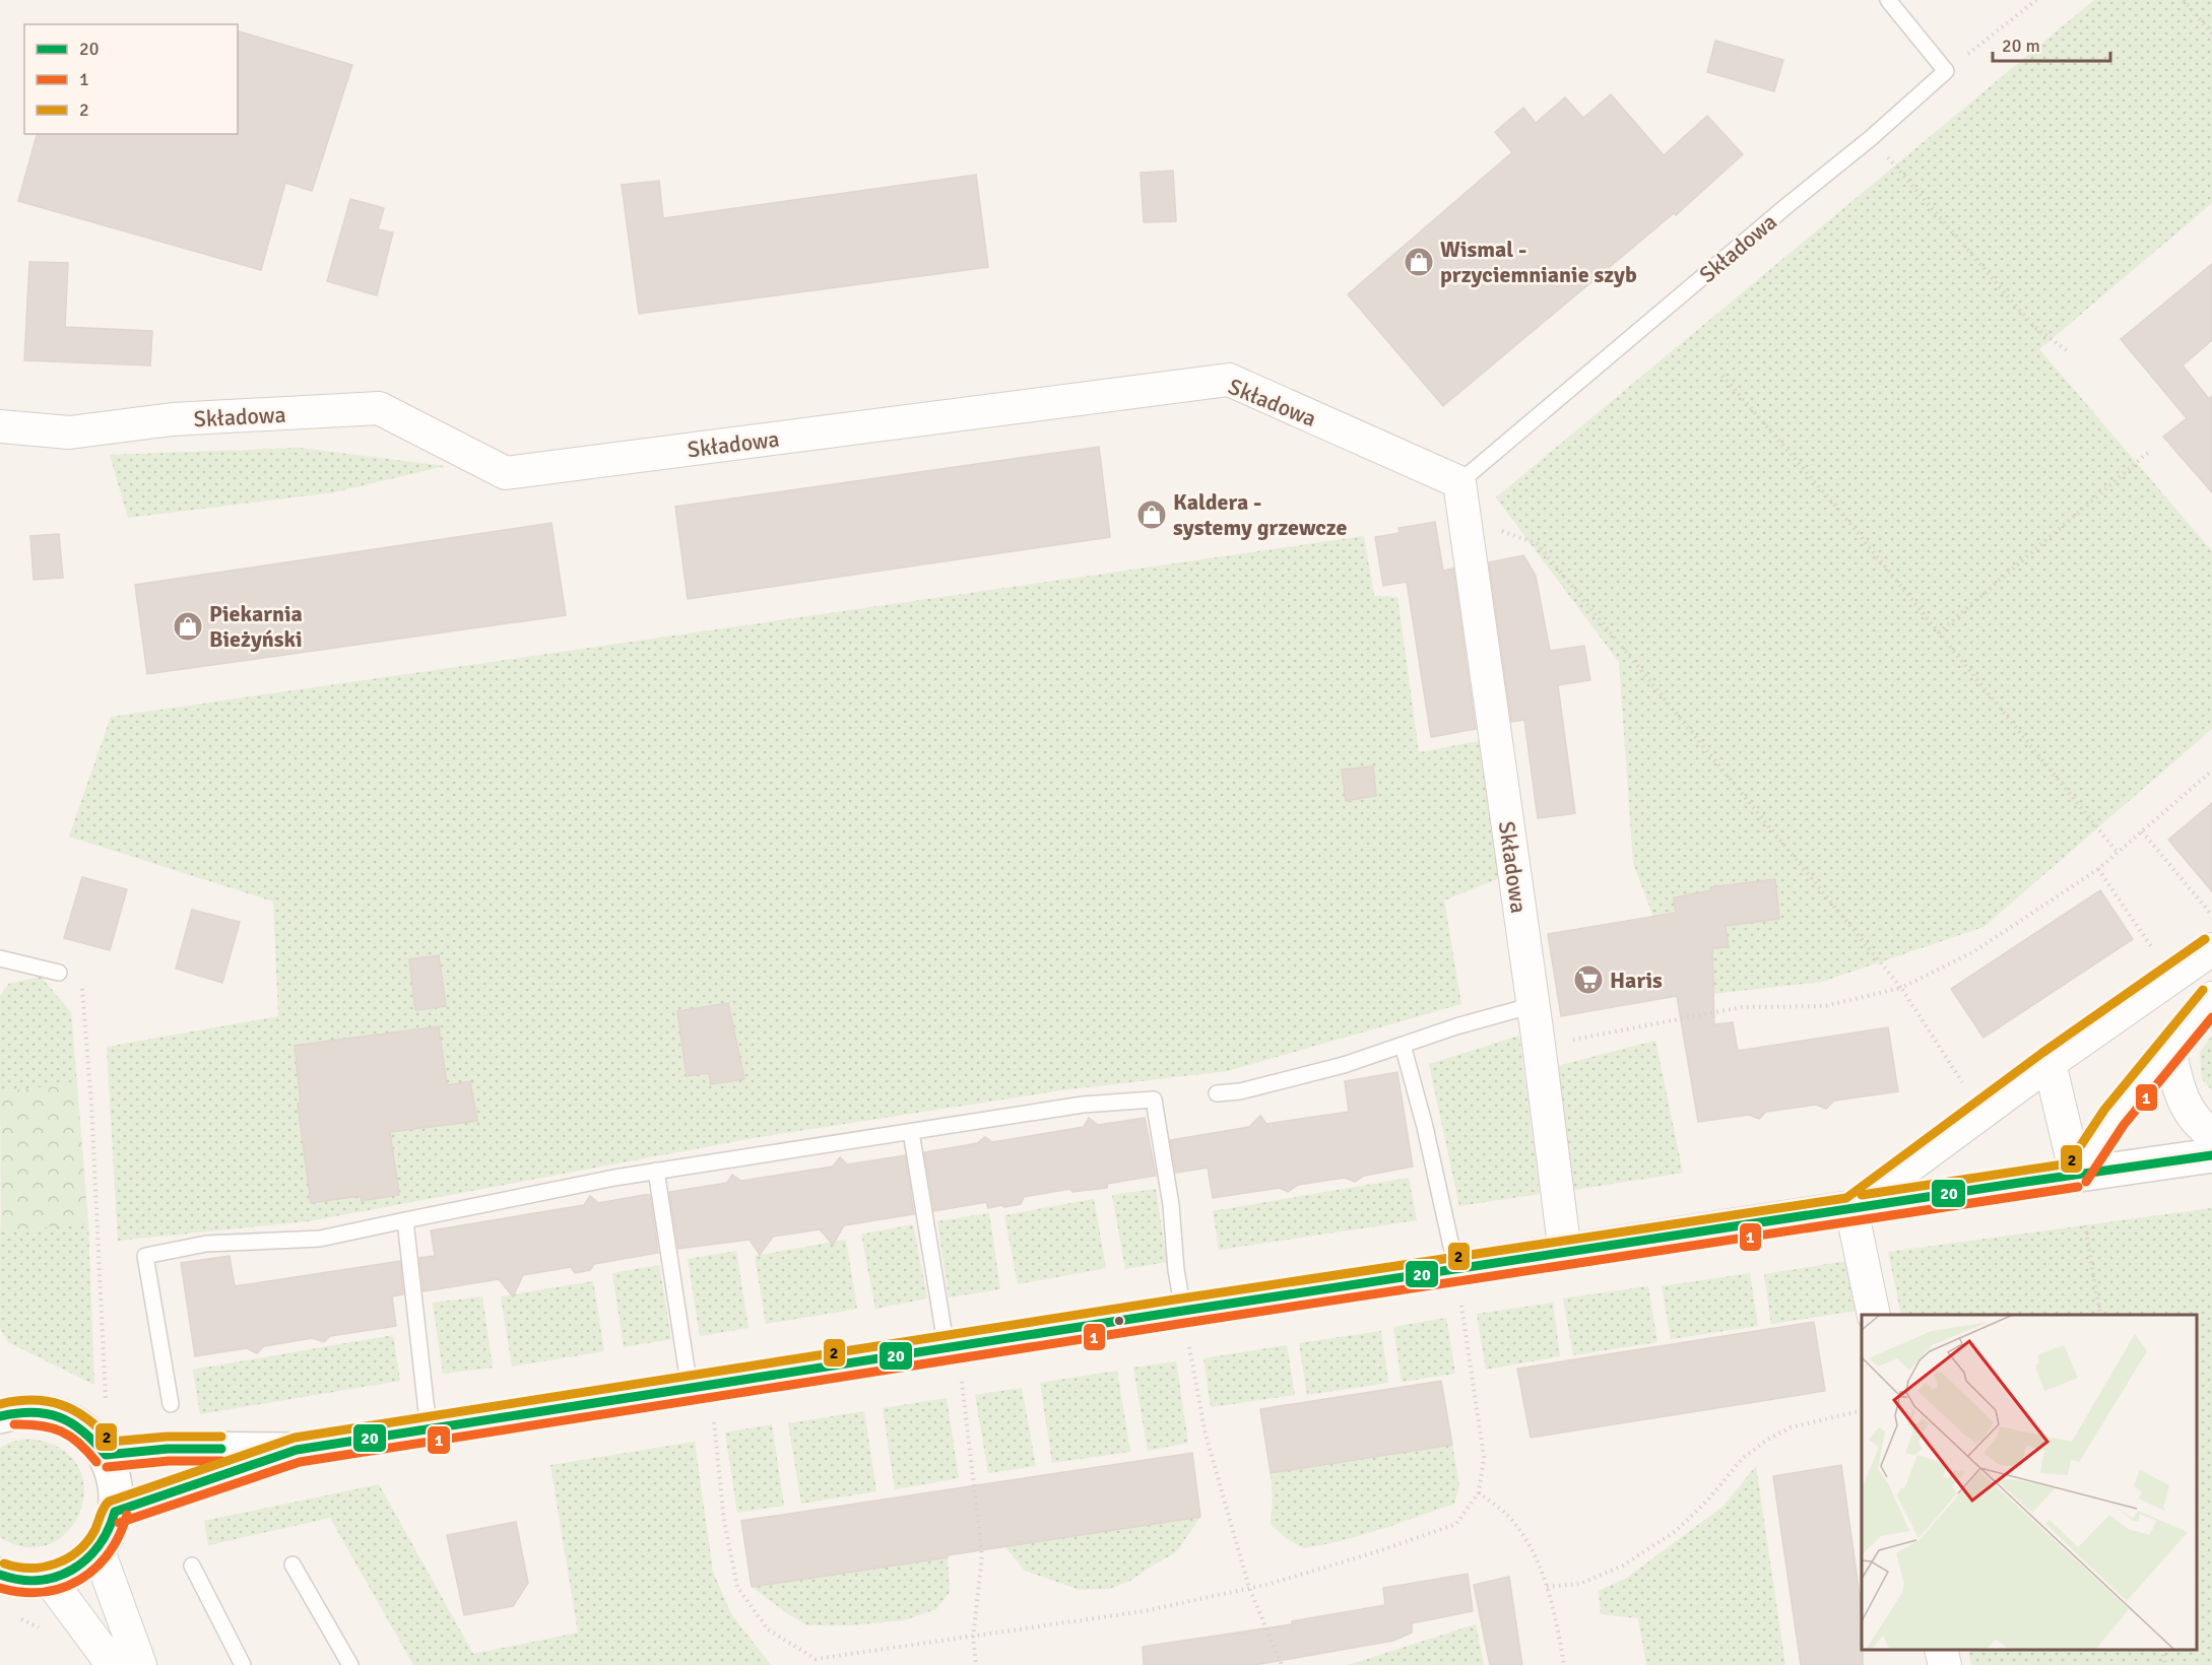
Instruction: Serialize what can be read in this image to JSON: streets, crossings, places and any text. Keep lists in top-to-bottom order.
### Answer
{
  "streets": {
    "street": ["Składowa"]
  },
  "places": {
    "shop": ["Wismal - przyciemnianie szyb", "Kaldera - systemy grzewcze", "Piekarnia Bieżyński"],
    "supermarket": ["Haris"]
  },
  "lines": ["transit line 2", "transit line 1", "transit line 20"],
  "legend": ["20", "1", "2"],
  "scale_bar": "20 m"
}
